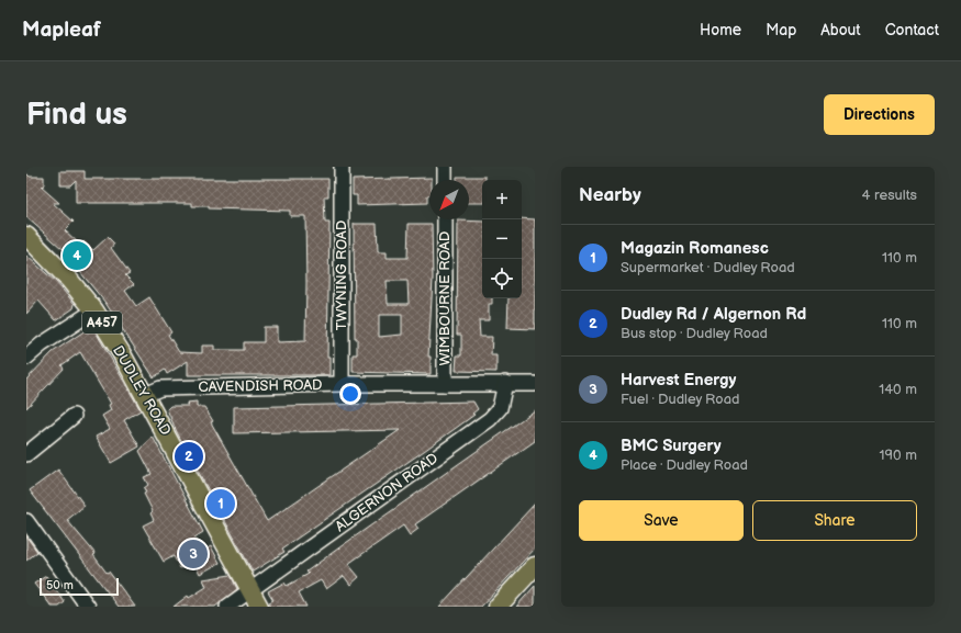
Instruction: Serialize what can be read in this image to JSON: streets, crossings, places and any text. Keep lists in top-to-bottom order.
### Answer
{
  "streets": {
    "main road": ["A457", "DUDLEY ROAD"],
    "street": [
      "TWYNING ROAD",
      "WIMBOURNE ROAD",
      "CAVENDISH ROAD",
      "ALGERNON ROAD"
    ]
  },
  "crossings": [
    ["TWYNING ROAD", "CAVENDISH ROAD"],
    ["WIMBOURNE ROAD", "CAVENDISH ROAD"],
    ["CAVENDISH ROAD", "DUDLEY ROAD"],
    ["CAVENDISH ROAD", "ALGERNON ROAD"],
    ["DUDLEY ROAD", "ALGERNON ROAD"]
  ],
  "scale_bar": "50 m",
  "north": "bottom left",
  "page": {
    "header": "Mapleaf",
    "nav": [
      "Home",
      "Map",
      "About",
      "Contact"
    ],
    "buttons": [
      "Directions",
      ["Save", "Share"]
    ],
    "title": "Find us",
    "heading": ["Nearby", "4 results"],
    "map_buttons": ["+", "−"],
    "list": [
      {
        "mark": "1",
        "name": "Magazin Romanesc",
        "note": "Supermarket · Dudley Road",
        "value": "110 m"
      },
      {
        "mark": "2",
        "name": "Dudley Rd / Algernon Rd",
        "note": "Bus stop · Dudley Road",
        "value": "110 m"
      },
      {
        "mark": "3",
        "name": "Harvest Energy",
        "note": "Fuel · Dudley Road",
        "value": "140 m"
      },
      {
        "mark": "4",
        "name": "BMC Surgery",
        "note": "Place · Dudley Road",
        "value": "190 m"
      }
    ],
    "pins": [
      "4",
      "2",
      "1",
      "3"
    ],
    "scale": "50 m"
  }
}
